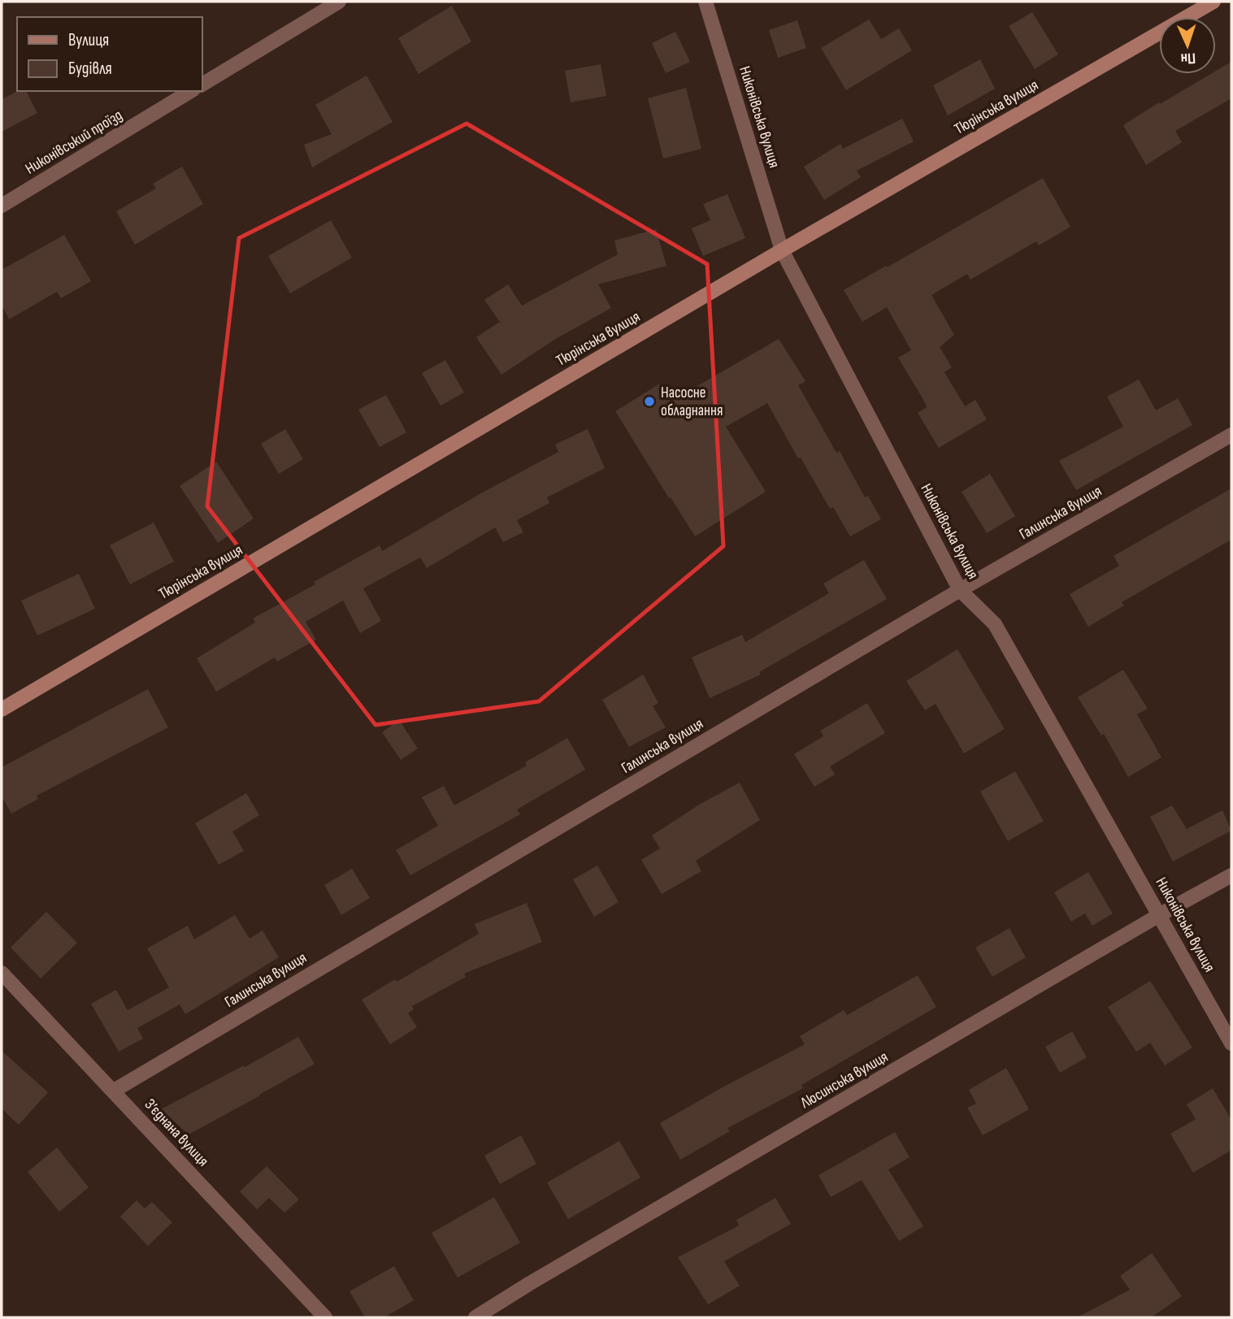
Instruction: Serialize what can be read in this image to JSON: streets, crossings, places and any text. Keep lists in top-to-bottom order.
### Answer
{
  "streets": {
    "main road": ["Тюрінська вулиця"],
    "street": [
      "Никонівська вулиця",
      "Никонівський проїзд",
      "Галинська вулиця",
      "Люсинська вулиця",
      "З’єднана вулиця"
    ]
  },
  "crossings": [
    ["Тюрінська вулиця", "Никонівська вулиця"],
    ["Никонівська вулиця", "Галинська вулиця"],
    ["Никонівська вулиця", "Люсинська вулиця"],
    ["Галинська вулиця", "З’єднана вулиця"]
  ],
  "places": ["Насосне обладнання"],
  "legend": ["Вулиця", "Будівля"],
  "north": "bottom"
}
